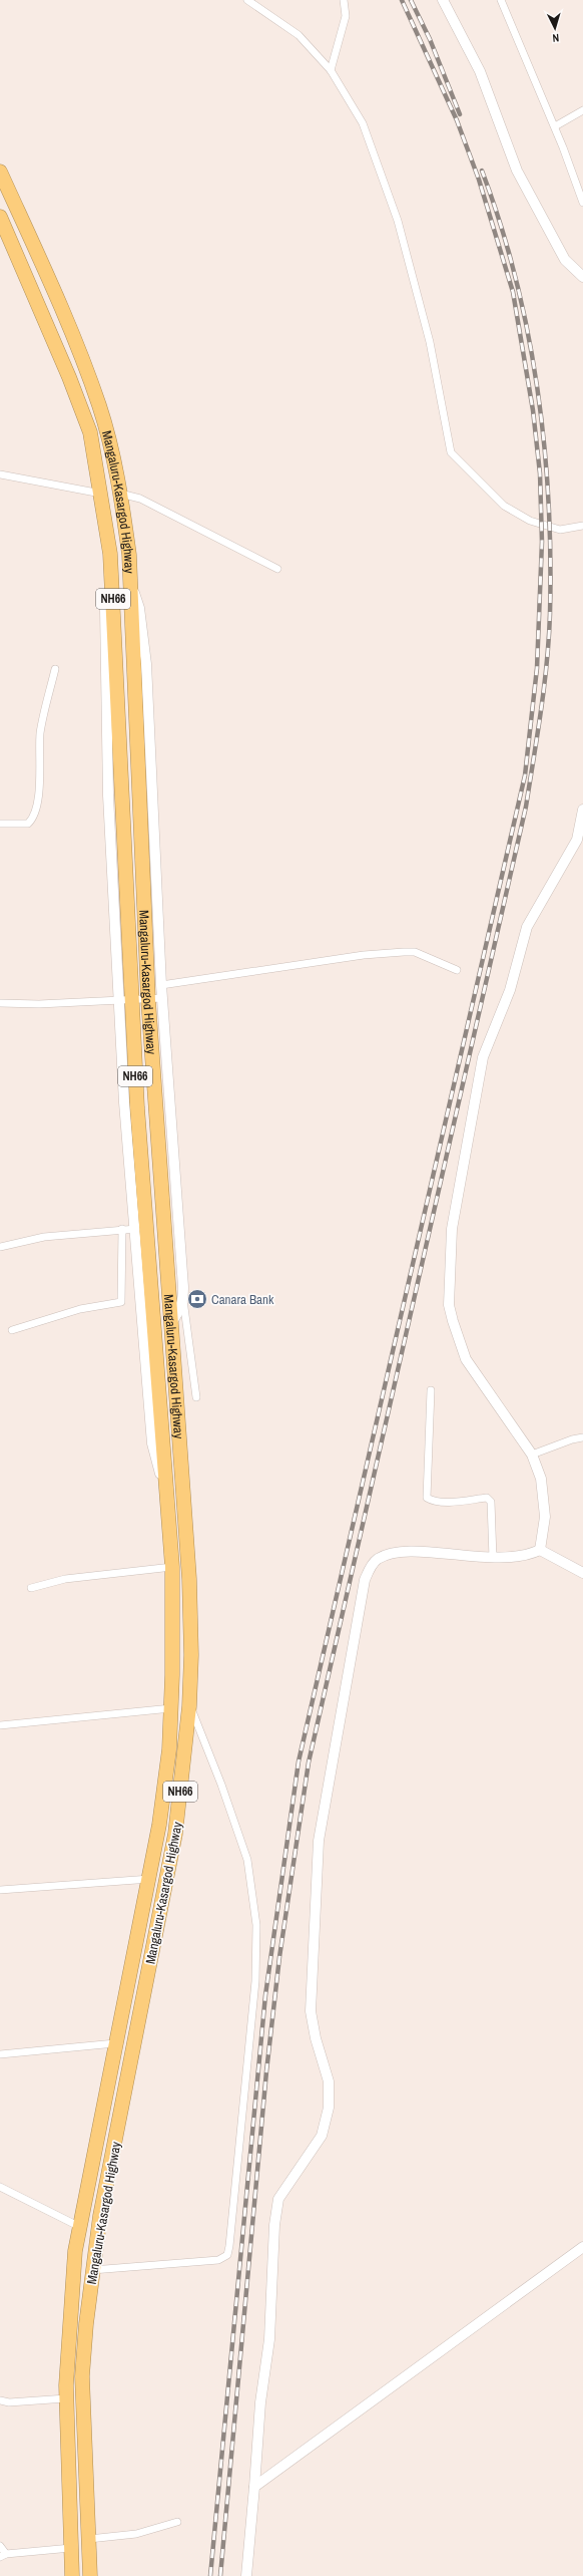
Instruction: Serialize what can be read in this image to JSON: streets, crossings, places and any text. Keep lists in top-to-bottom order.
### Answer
{
  "streets": {
    "highway": ["Mangaluru-Kasargod Highway", "NH66"]
  },
  "places": {
    "bank": ["Canara Bank"]
  },
  "north": "bottom"
}
